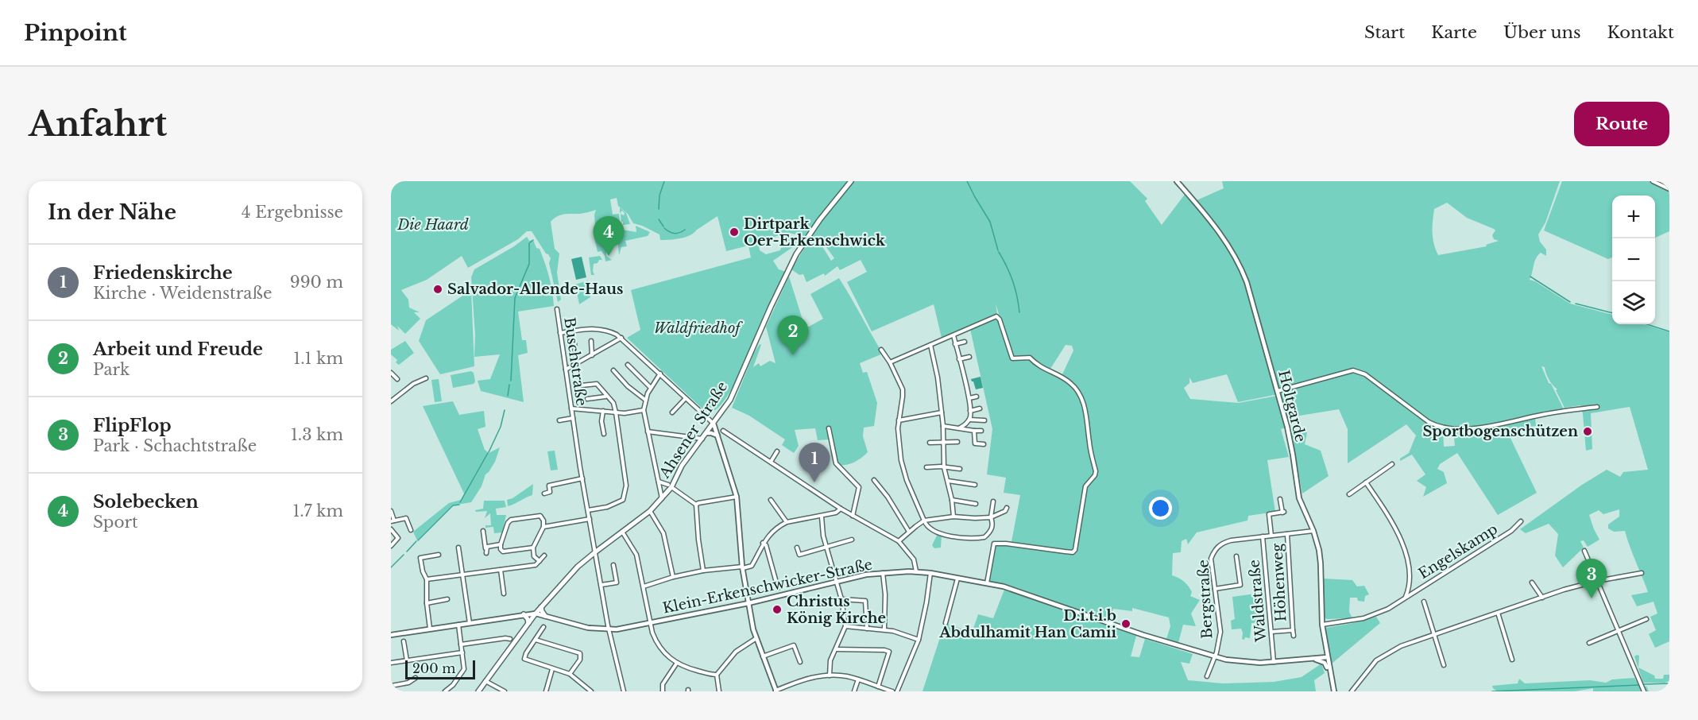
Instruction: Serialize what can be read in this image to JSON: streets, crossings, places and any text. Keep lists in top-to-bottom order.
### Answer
{
  "streets": {
    "main road": ["Ahsener Straße"],
    "street": [
      "Buschstraße",
      "Holtgarde",
      "Engelskamp",
      "Höhenweg",
      "Klein-Erkenschwicker-Straße",
      "Bergstraße",
      "Waldstraße"
    ]
  },
  "crossings": [
    ["Buschstraße", "Ahsener Straße"],
    ["Buschstraße", "Klein-Erkenschwicker-Straße"],
    ["Holtgarde", "Engelskamp"],
    ["Holtgarde", "Klein-Erkenschwicker-Straße"],
    ["Holtgarde", "Bergstraße"],
    ["Ahsener Straße", "Klein-Erkenschwicker-Straße"],
    ["Höhenweg", "Bergstraße"],
    ["Höhenweg", "Waldstraße"],
    ["Klein-Erkenschwicker-Straße", "Bergstraße"],
    ["Klein-Erkenschwicker-Straße", "Waldstraße"],
    ["Bergstraße", "Waldstraße"]
  ],
  "parks": ["Die Haard", "Waldfriedhof"],
  "places": [
    "Dirtpark Oer-Erkenschwick",
    "Salvador-Allende-Haus",
    "Sportbogenschützen",
    "Christus König Kirche",
    "D.i.t.i.b Abdulhamit Han Camii"
  ],
  "scale_bar": "200 m",
  "page": {
    "header": "Pinpoint",
    "nav": [
      "Start",
      "Karte",
      "Über uns",
      "Kontakt"
    ],
    "buttons": "Route",
    "title": "Anfahrt",
    "heading": ["In der Nähe", "4 Ergebnisse"],
    "map_buttons": ["+", "−"],
    "pins": [
      "4",
      "2",
      "1",
      "3"
    ],
    "list": [
      {
        "mark": "1",
        "name": "Friedenskirche",
        "note": "Kirche · Weidenstraße",
        "value": "990 m"
      },
      {
        "mark": "2",
        "name": "Arbeit und Freude",
        "note": "Park",
        "value": "1.1 km"
      },
      {
        "mark": "3",
        "name": "FlipFlop",
        "note": "Park · Schachtstraße",
        "value": "1.3 km"
      },
      {
        "mark": "4",
        "name": "Solebecken",
        "note": "Sport",
        "value": "1.7 km"
      }
    ],
    "scale": "200 m"
  }
}
